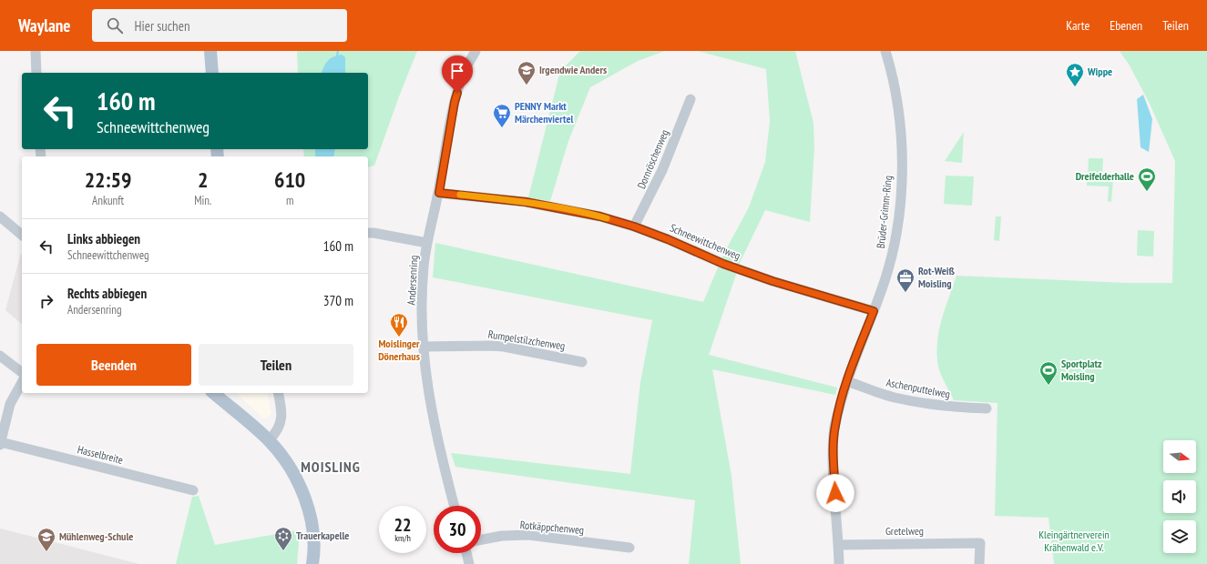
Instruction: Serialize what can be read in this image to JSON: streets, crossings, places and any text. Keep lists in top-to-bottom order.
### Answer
{
  "streets": {
    "street": [
      "Dornröschenweg",
      "Brüder-Grimm-Ring",
      "Schneewittchenweg",
      "Andersenring",
      "Rumpelstilzchenweg",
      "Aschenputtelweg",
      "Hasselbreite",
      "Rotkäppchenweg",
      "Gretelweg"
    ]
  },
  "crossings": [
    ["Dornröschenweg", "Schneewittchenweg"],
    ["Brüder-Grimm-Ring", "Schneewittchenweg"],
    ["Brüder-Grimm-Ring", "Aschenputtelweg"],
    ["Brüder-Grimm-Ring", "Gretelweg"],
    ["Schneewittchenweg", "Andersenring"],
    ["Andersenring", "Rumpelstilzchenweg"]
  ],
  "districts": ["MOISLING"],
  "parks": ["Kleingärtnerverein Krähenwald e.V."],
  "places": {
    "school or university": ["Irgendwie Anders", "Mühlenweg-Schule"],
    "place": ["Wippe"],
    "supermarket": ["PENNY Markt Märchenviertel"],
    "sports": ["Dreifelderhalle", "Sportplatz Moisling"],
    "office": ["Rot-Weiß Moisling"],
    "restaurant": ["Moislinger Dönerhaus"],
    "synagogue": ["Trauerkapelle"]
  },
  "north": "right",
  "page": {
    "header": "Waylane",
    "search": "Hier suchen",
    "nav": ["Karte", "Ebenen", "Teilen"],
    "turn": ["160 m", "Schneewittchenweg"],
    "eta": [
      "22:59",
      "Ankunft",
      "2",
      "Min.",
      "610",
      "m"
    ],
    "list": [
      {
        "name": "Links abbiegen",
        "note": "Schneewittchenweg",
        "value": "160 m"
      },
      {
        "name": "Rechts abbiegen",
        "note": "Andersenring",
        "value": "370 m"
      }
    ],
    "buttons": ["Beenden", "Teilen"],
    "speed": "22 km/h",
    "limit": "30"
  }
}
